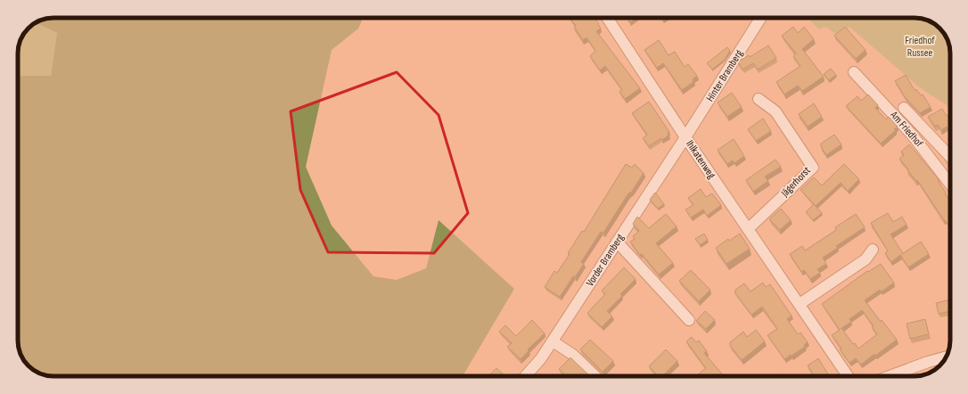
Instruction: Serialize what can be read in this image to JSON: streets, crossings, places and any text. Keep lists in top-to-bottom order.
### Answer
{
  "streets": {
    "street": [
      "Hinter Bramberg",
      "Am Friedhof",
      "Ihlkatenweg",
      "Jägerhorst",
      "Vorder Bramberg"
    ]
  },
  "crossings": [
    ["Hinter Bramberg", "Ihlkatenweg"],
    ["Hinter Bramberg", "Vorder Bramberg"],
    ["Ihlkatenweg", "Jägerhorst"],
    ["Ihlkatenweg", "Vorder Bramberg"]
  ],
  "parks": ["Friedhof Russee"]
}
